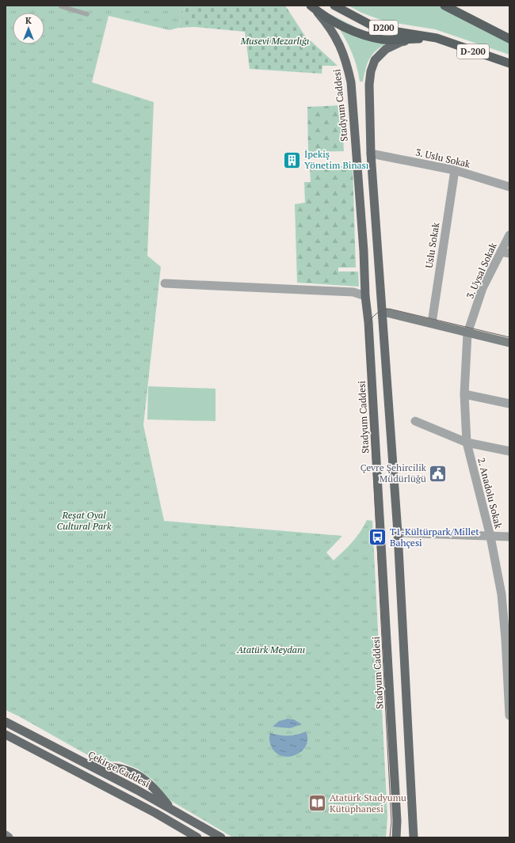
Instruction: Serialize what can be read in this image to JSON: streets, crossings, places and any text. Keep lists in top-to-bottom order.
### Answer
{
  "streets": {
    "highway": ["D200", "D-200"],
    "main road": ["Stadyum Caddesi", "Çekirge Caddesi"],
    "street": [
      "3. Uslu Sokak",
      "Uslu Sokak",
      "3. Uysal Sokak",
      "2. Anadolu Sokak"
    ]
  },
  "crossings": [
    ["D200", "D-200"],
    ["3. Uslu Sokak", "Uslu Sokak"],
    ["3. Uysal Sokak", "2. Anadolu Sokak"]
  ],
  "parks": ["Musevi Mezarlığı", "Reşat Oyal Cultural Park", "Atatürk Meydanı"],
  "places": {
    "building": ["İpekiş Yönetim Binası"],
    "public building": ["Çevre Şehircilik Müdürlüğü"],
    "bus stop": ["T1-Kültürpark/Millet Bahçesi"],
    "library": ["Atatürk Stadyumu Kütüphanesi"]
  },
  "north": "top"
}
